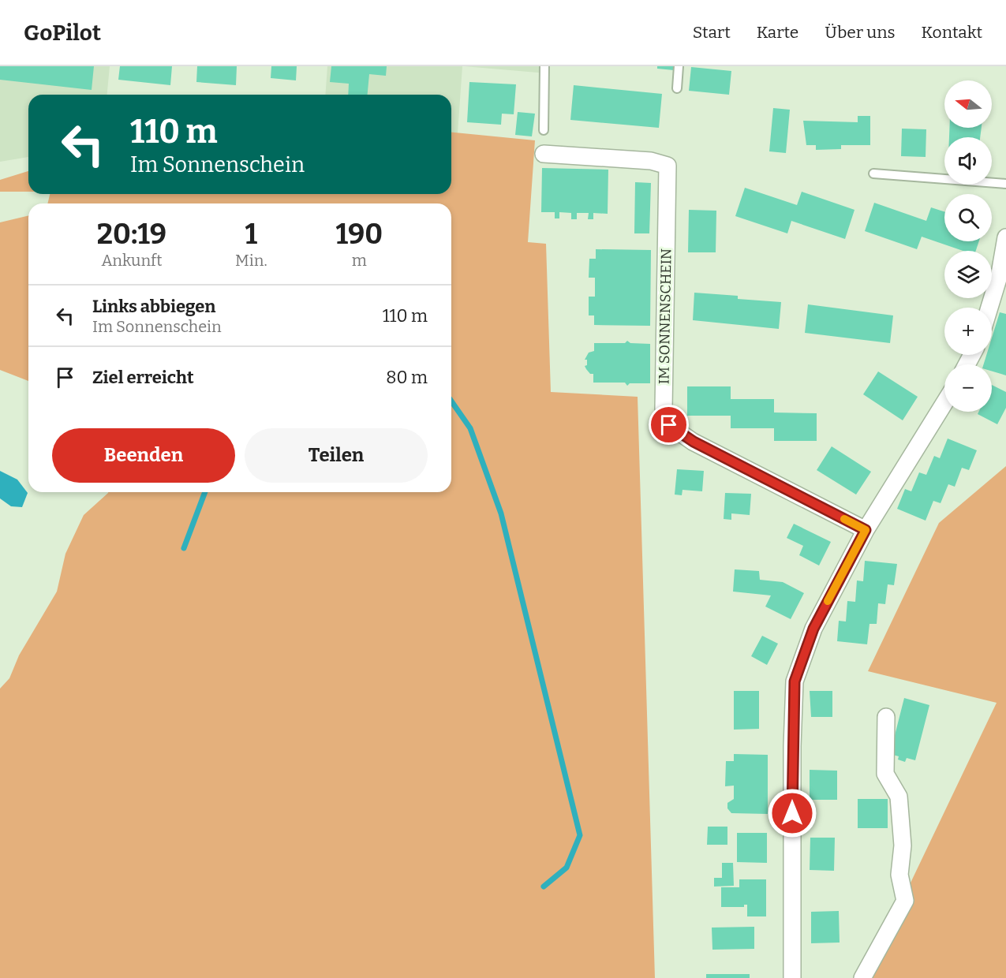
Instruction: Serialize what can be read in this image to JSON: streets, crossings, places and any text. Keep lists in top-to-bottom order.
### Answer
{
  "streets": {
    "street": ["IM SONNENSCHEIN"]
  },
  "north": "left",
  "page": {
    "header": "GoPilot",
    "nav": [
      "Start",
      "Karte",
      "Über uns",
      "Kontakt"
    ],
    "map_buttons": ["+", "−"],
    "turn": ["110 m", "Im Sonnenschein"],
    "eta": [
      "20:19",
      "Ankunft",
      "1",
      "Min.",
      "190",
      "m"
    ],
    "list": [
      {
        "name": "Links abbiegen",
        "note": "Im Sonnenschein",
        "value": "110 m"
      },
      {
        "name": "Ziel erreicht",
        "value": "80 m"
      }
    ],
    "buttons": ["Beenden", "Teilen"]
  }
}
